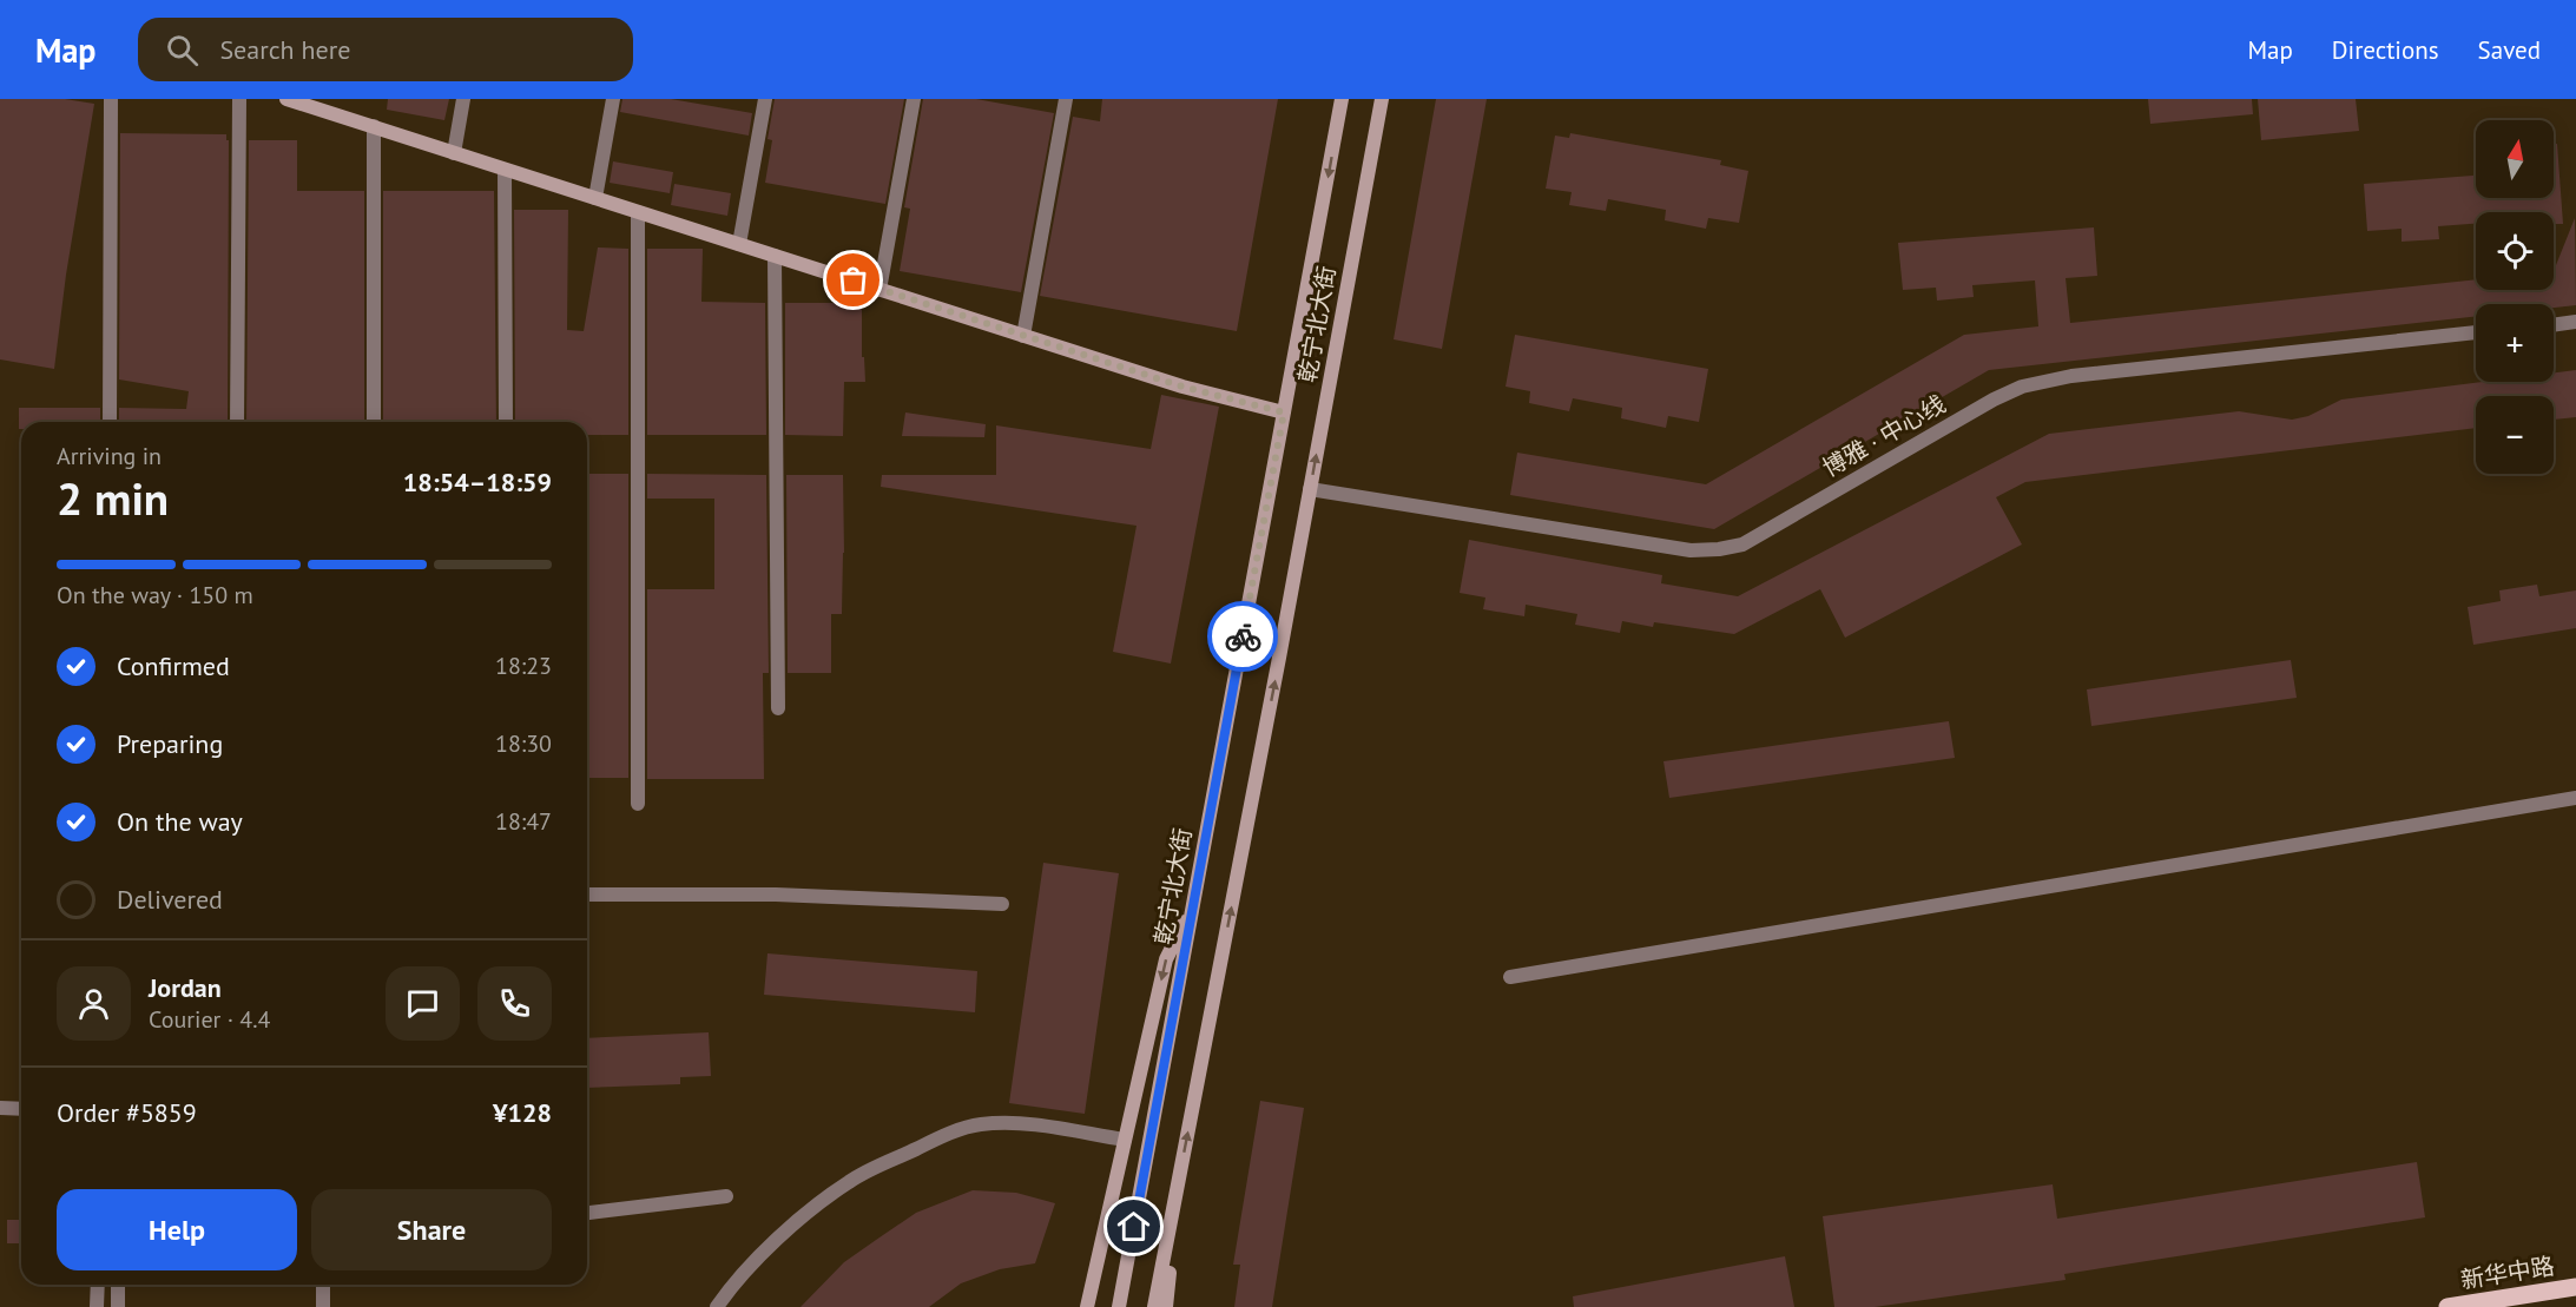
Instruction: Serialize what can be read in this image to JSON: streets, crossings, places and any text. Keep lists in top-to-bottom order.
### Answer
{
  "streets": {
    "main road": ["乾宁北大街", "新华中路"],
    "street": ["博雅 · 中心线"]
  },
  "crossings": [
    ["乾宁北大街", "博雅 · 中心线"]
  ],
  "north": "top",
  "page": {
    "header": "Map",
    "search": "Search here",
    "nav": ["Map", "Directions", "Saved"],
    "map_buttons": ["+", "−"],
    "heading": ["2 min", "Arriving in", "18:54–18:59"],
    "panel": [
      "Jordan",
      "Courier · 4.4",
      "Order #5859",
      "¥128"
    ],
    "bar": "On the way · 150 m",
    "list": [
      ["Confirmed", "18:23"],
      ["Preparing", "18:30"],
      ["On the way", "18:47"],
      "Delivered"
    ],
    "buttons": ["Help", "Share"]
  }
}
